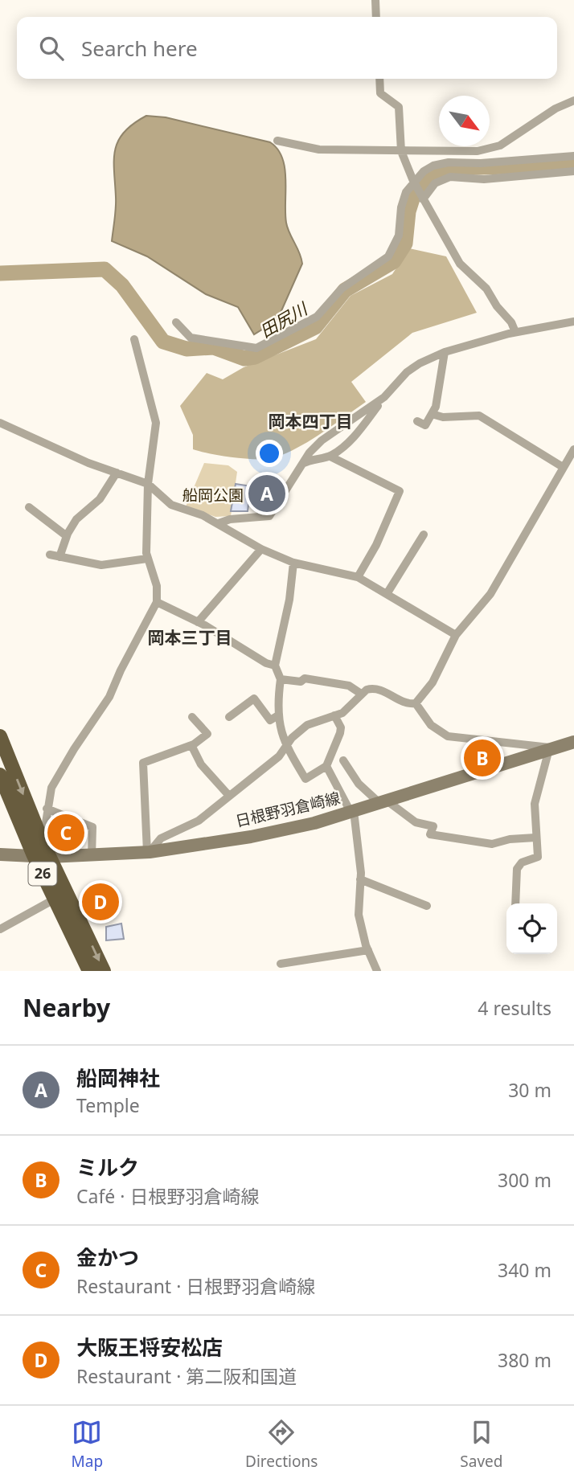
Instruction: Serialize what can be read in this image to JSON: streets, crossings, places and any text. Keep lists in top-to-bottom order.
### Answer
{
  "streets": {
    "highway": ["26"],
    "main road": ["日根野羽倉崎線"]
  },
  "crossings": [
    ["日根野羽倉崎線", "26"]
  ],
  "districts": ["岡本四丁目", "岡本三丁目"],
  "water": ["田尻川"],
  "parks": ["船岡公園"],
  "north": "bottom right",
  "page": {
    "search": "Search here",
    "pins": [
      "A",
      "B",
      "C",
      "D"
    ],
    "heading": ["Nearby", "4 results"],
    "list": [
      {
        "mark": "A",
        "name": "船岡神社",
        "note": "Temple",
        "value": "30 m"
      },
      {
        "mark": "B",
        "name": "ミルク",
        "note": "Café · 日根野羽倉崎線",
        "value": "300 m"
      },
      {
        "mark": "C",
        "name": "金かつ",
        "note": "Restaurant · 日根野羽倉崎線",
        "value": "340 m"
      },
      {
        "mark": "D",
        "name": "大阪王将安松店",
        "note": "Restaurant · 第二阪和国道",
        "value": "380 m"
      }
    ],
    "nav": ["Map", "Directions", "Saved"]
  }
}
